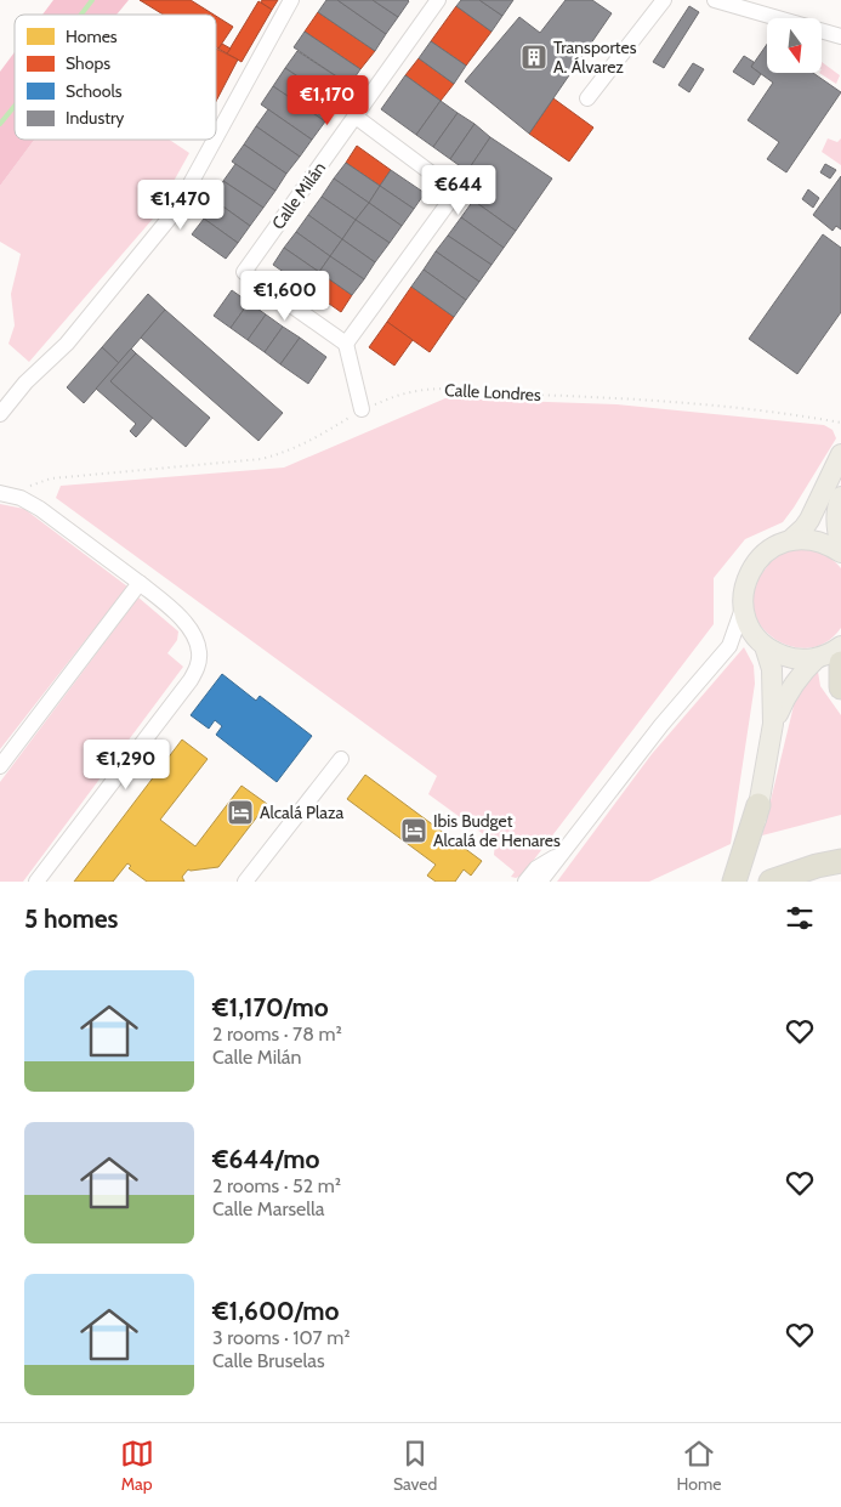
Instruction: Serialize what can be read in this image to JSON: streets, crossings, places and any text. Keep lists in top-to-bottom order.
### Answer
{
  "streets": {
    "street": ["Calle Milán"],
    "path": ["Calle Londres"]
  },
  "places": {
    "building": ["Transportes A. Álvarez"],
    "hotel": ["Alcalá Plaza", "Ibis Budget Alcalá de Henares"]
  },
  "legend": [
    "Homes",
    "Shops",
    "Schools",
    "Industry"
  ],
  "north": "bottom",
  "page": {
    "price": [
      "€1,170",
      "€644",
      "€1,470",
      "€1,600",
      "€1,290"
    ],
    "heading": "5 homes",
    "list": [
      {
        "name": "€1,170/mo",
        "note": "2 rooms · 78 m² · Calle Milán"
      },
      {
        "name": "€644/mo",
        "note": "2 rooms · 52 m² · Calle Marsella"
      },
      {
        "name": "€1,600/mo",
        "note": "3 rooms · 107 m² · Calle Bruselas"
      }
    ],
    "tabs": ["Map", "Saved", "Home"]
  }
}
